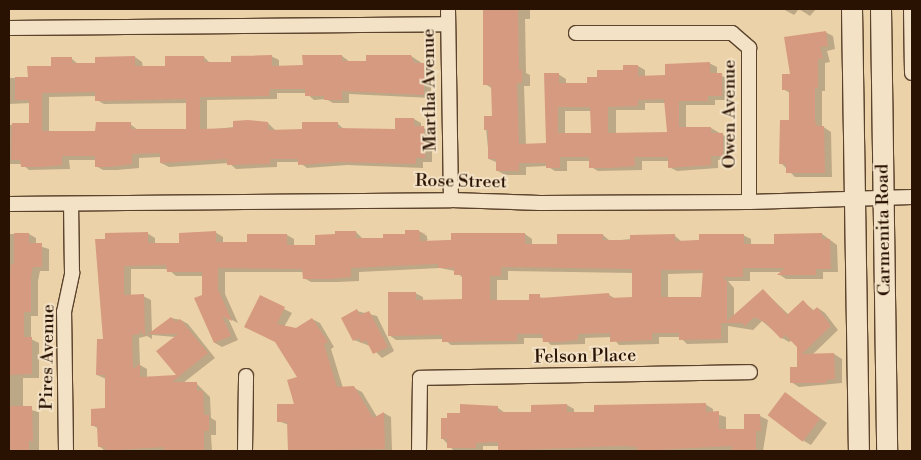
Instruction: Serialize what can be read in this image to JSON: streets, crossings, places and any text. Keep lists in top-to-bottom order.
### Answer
{
  "streets": {
    "main road": ["Carmenita Road"],
    "street": [
      "Martha Avenue",
      "Owen Avenue",
      "Rose Street",
      "Pires Avenue",
      "Felson Place"
    ]
  },
  "crossings": [
    ["Martha Avenue", "Rose Street"],
    ["Owen Avenue", "Rose Street"],
    ["Rose Street", "Carmenita Road"],
    ["Rose Street", "Pires Avenue"]
  ]
}
